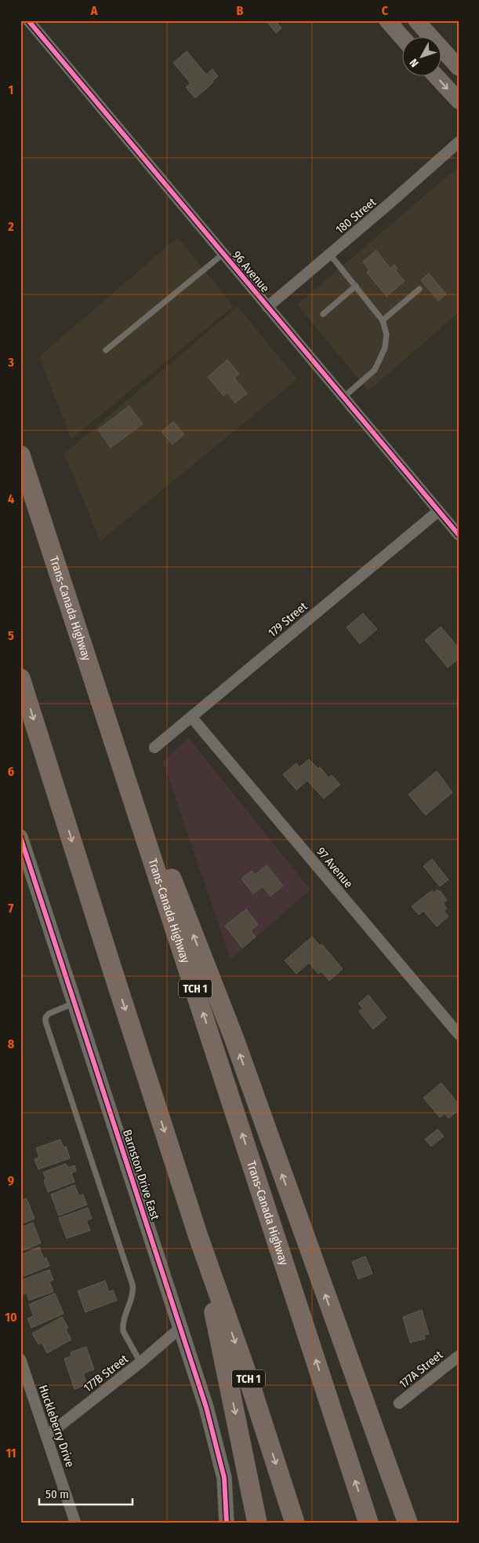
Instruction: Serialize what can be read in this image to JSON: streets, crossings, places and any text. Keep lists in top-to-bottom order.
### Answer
{
  "streets": {
    "highway": ["Trans-Canada Highway", "TCH 1"],
    "street": [
      "180 Street",
      "96 Avenue",
      "179 Street",
      "97 Avenue",
      "Barnston Drive East",
      "177A Street",
      "177B Street",
      "Huckleberry Drive"
    ]
  },
  "crossings": [
    ["180 Street", "96 Avenue"],
    ["96 Avenue", "179 Street"],
    ["179 Street", "97 Avenue"],
    ["Barnston Drive East", "177B Street"],
    ["177B Street", "Huckleberry Drive"]
  ],
  "scale_bar": "50 m",
  "north": "bottom left",
  "grid": {
    "columns": ["A", "B", "C"],
    "rows": [
      "1",
      "2",
      "3",
      "4",
      "5",
      "6",
      "7",
      "8",
      "9",
      "10",
      "11"
    ]
  }
}
